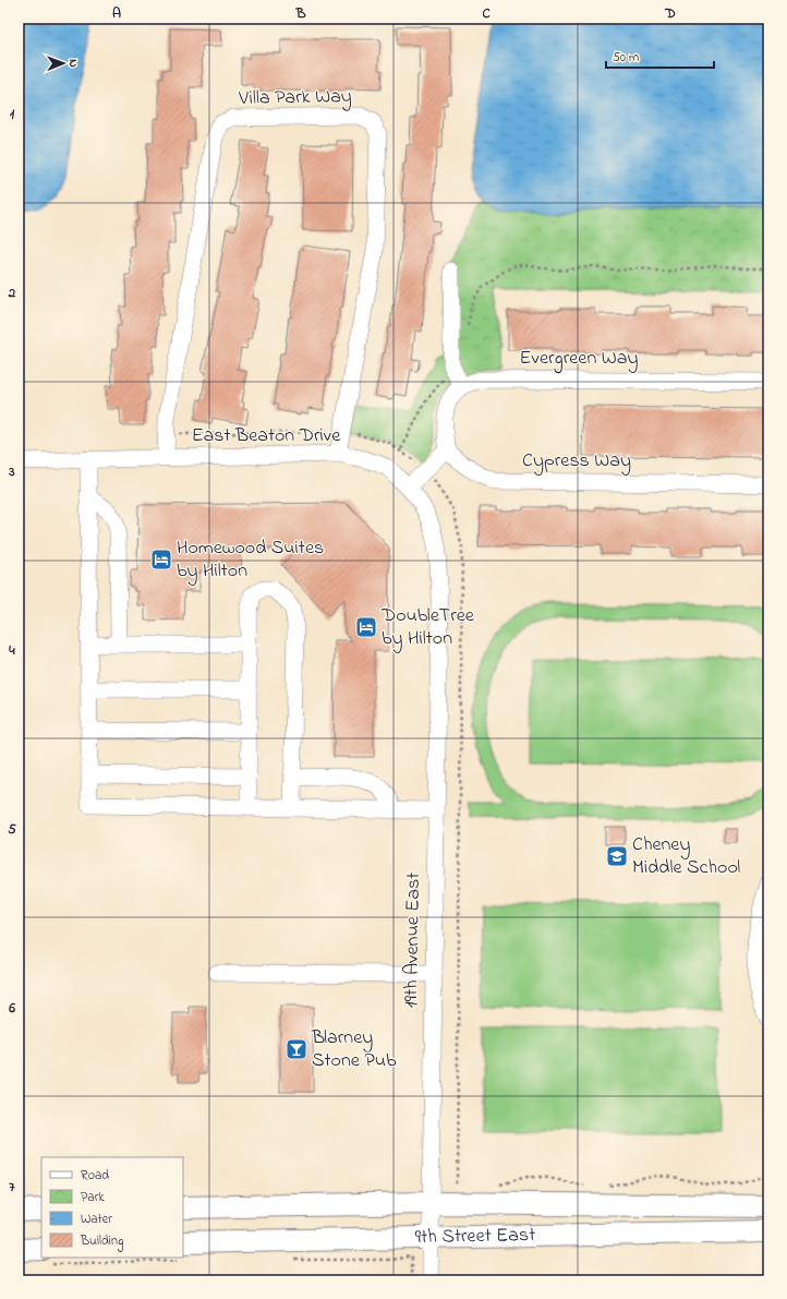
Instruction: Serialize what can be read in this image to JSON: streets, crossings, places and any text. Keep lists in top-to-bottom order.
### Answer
{
  "streets": {
    "main road": ["9th Street East"],
    "street": [
      "Villa Park Way",
      "Evergreen Way",
      "East Beaton Drive",
      "Cypress Way",
      "19th Avenue East"
    ]
  },
  "crossings": [
    ["Villa Park Way", "East Beaton Drive"],
    ["East Beaton Drive", "19th Avenue East"],
    ["19th Avenue East", "9th Street East"]
  ],
  "places": {
    "hotel": ["Homewood Suites by Hilton", "DoubleTree by Hilton"],
    "school or university": ["Cheney Middle School"],
    "bar": ["Blarney Stone Pub"]
  },
  "legend": [
    "Road",
    "Park",
    "Water",
    "Building"
  ],
  "scale_bar": "50 m",
  "north": "right",
  "grid": {
    "columns": [
      "A",
      "B",
      "C",
      "D"
    ],
    "rows": [
      "1",
      "2",
      "3",
      "4",
      "5",
      "6",
      "7"
    ]
  }
}
